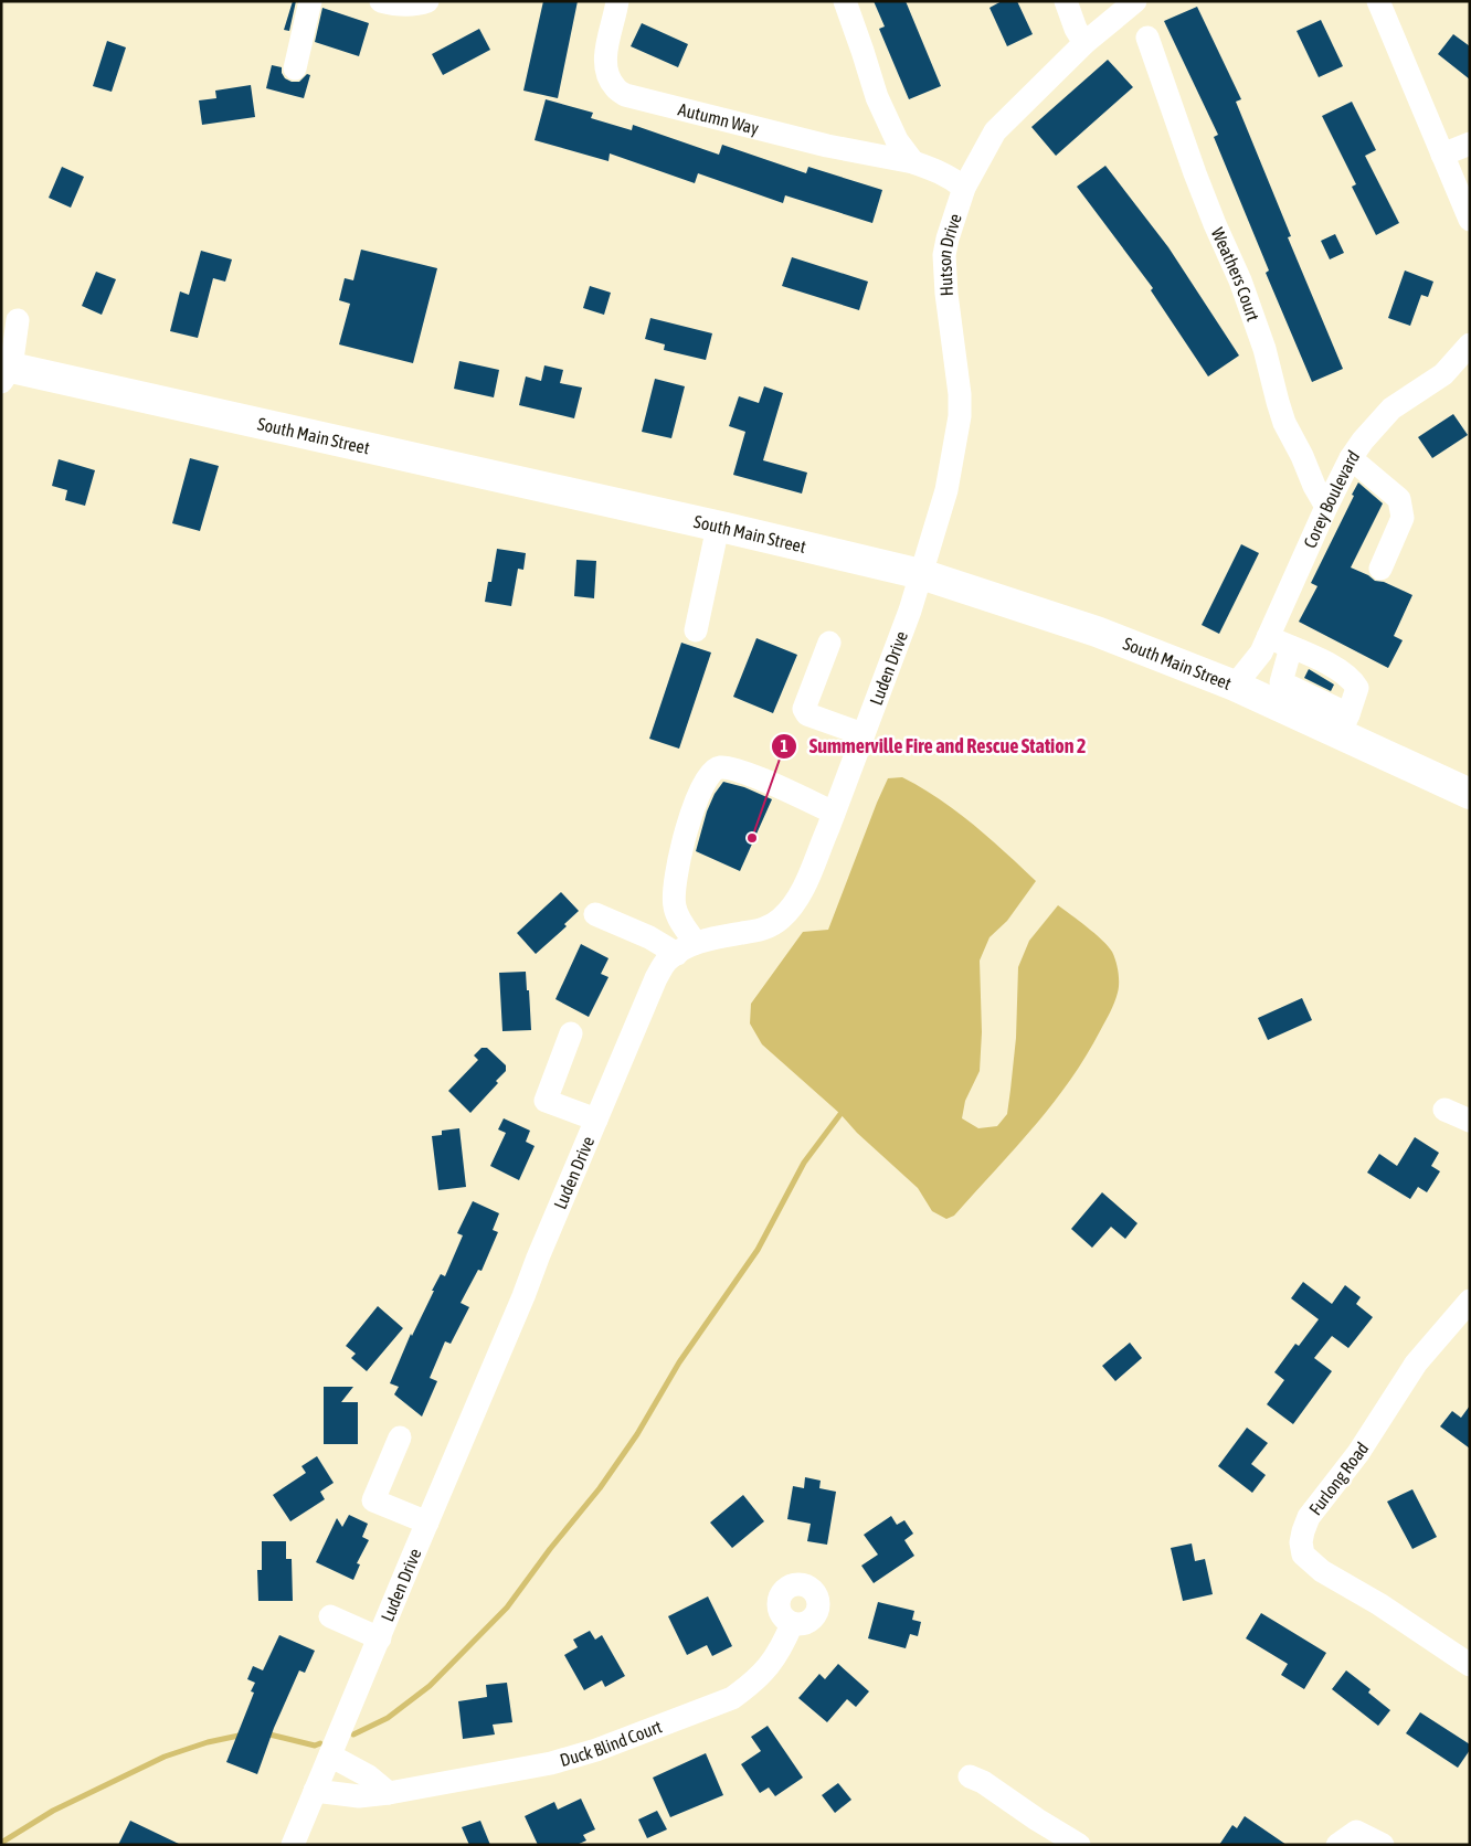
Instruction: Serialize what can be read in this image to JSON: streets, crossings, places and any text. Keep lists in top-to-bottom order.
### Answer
{
  "streets": {
    "main road": ["South Main Street"],
    "street": [
      "Autumn Way",
      "Hutson Drive",
      "Weathers Court",
      "Corey Boulevard",
      "Luden Drive",
      "Furlong Road",
      "Duck Blind Court"
    ]
  },
  "crossings": [
    ["Autumn Way", "Hutson Drive"],
    ["Hutson Drive", "South Main Street"],
    ["Hutson Drive", "Luden Drive"],
    ["Weathers Court", "Corey Boulevard"],
    ["South Main Street", "Corey Boulevard"],
    ["South Main Street", "Luden Drive"],
    ["Luden Drive", "Duck Blind Court"]
  ],
  "places": ["Summerville Fire and Rescue Station 2"]
}
